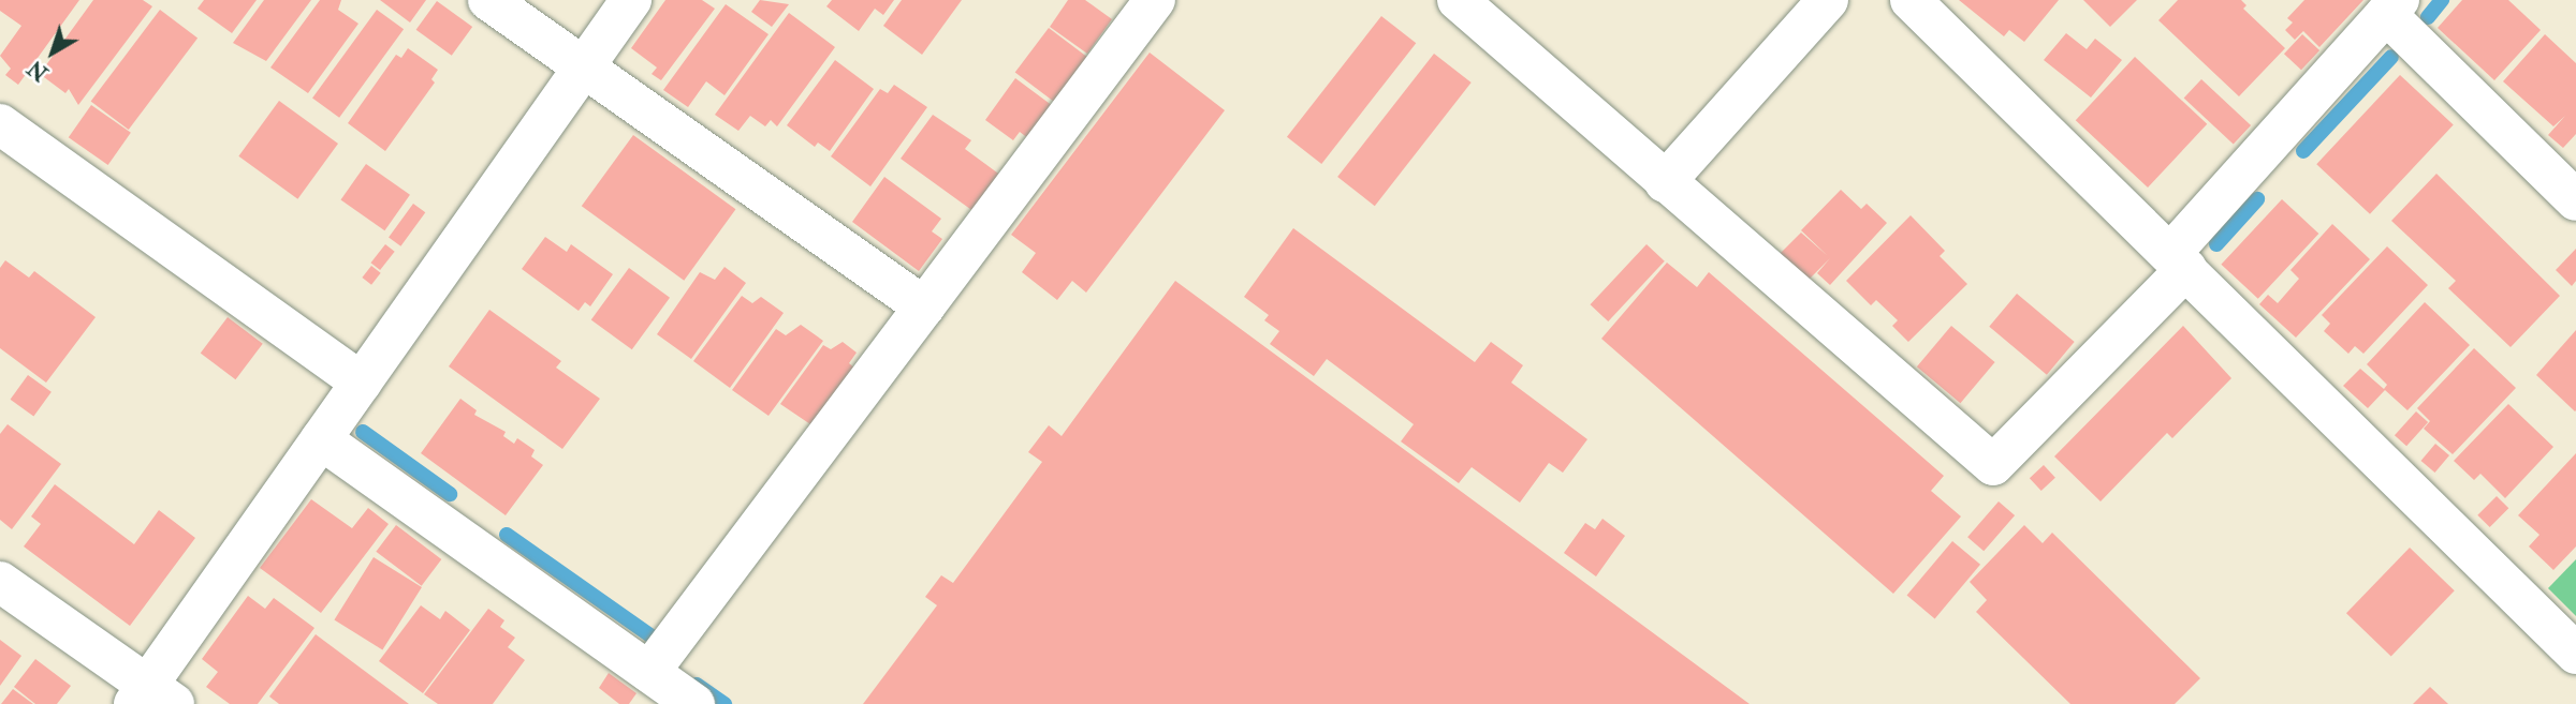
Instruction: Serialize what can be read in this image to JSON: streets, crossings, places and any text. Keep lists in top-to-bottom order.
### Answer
{
  "north": "bottom left"
}
